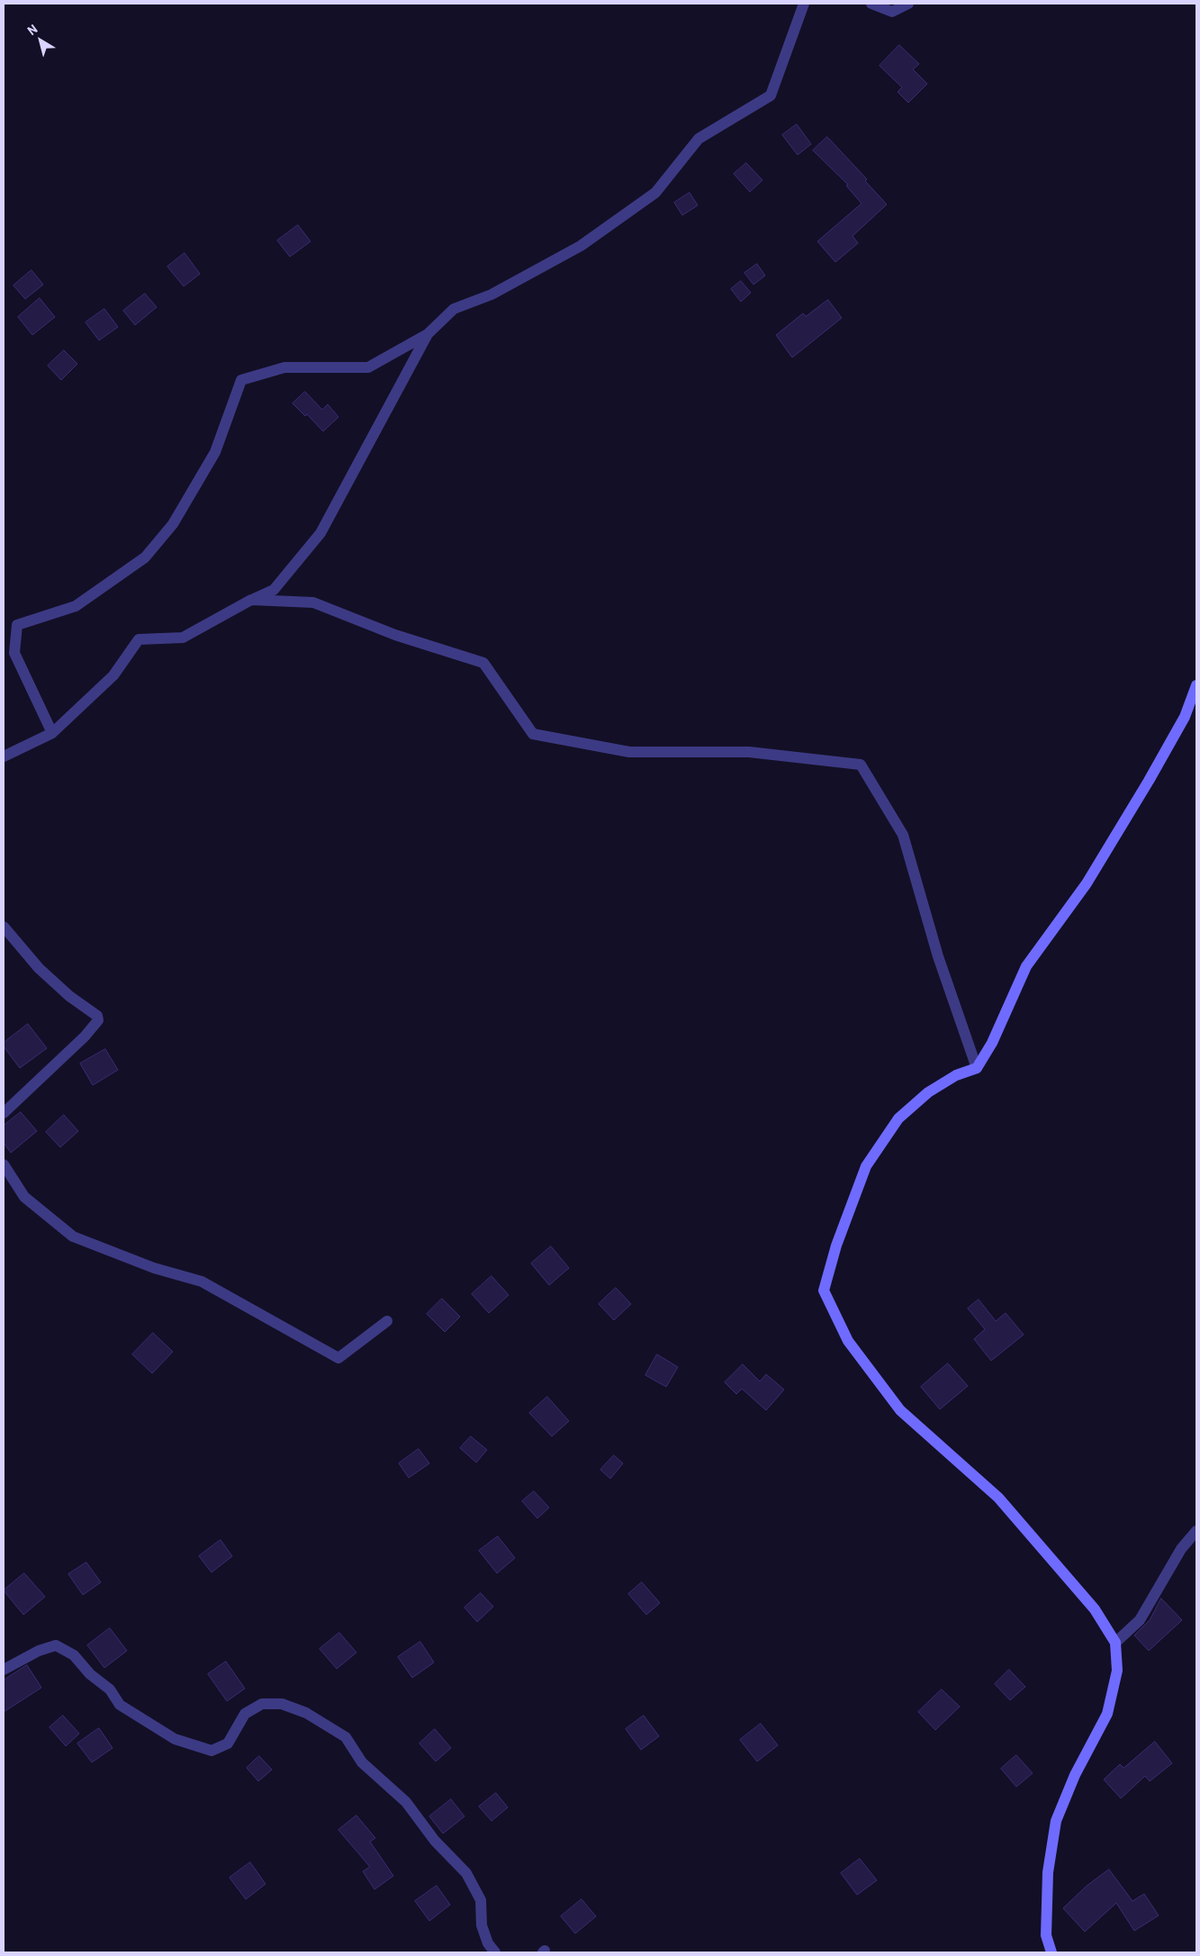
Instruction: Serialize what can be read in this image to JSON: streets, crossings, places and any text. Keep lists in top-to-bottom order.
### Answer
{
  "north": "top left"
}
